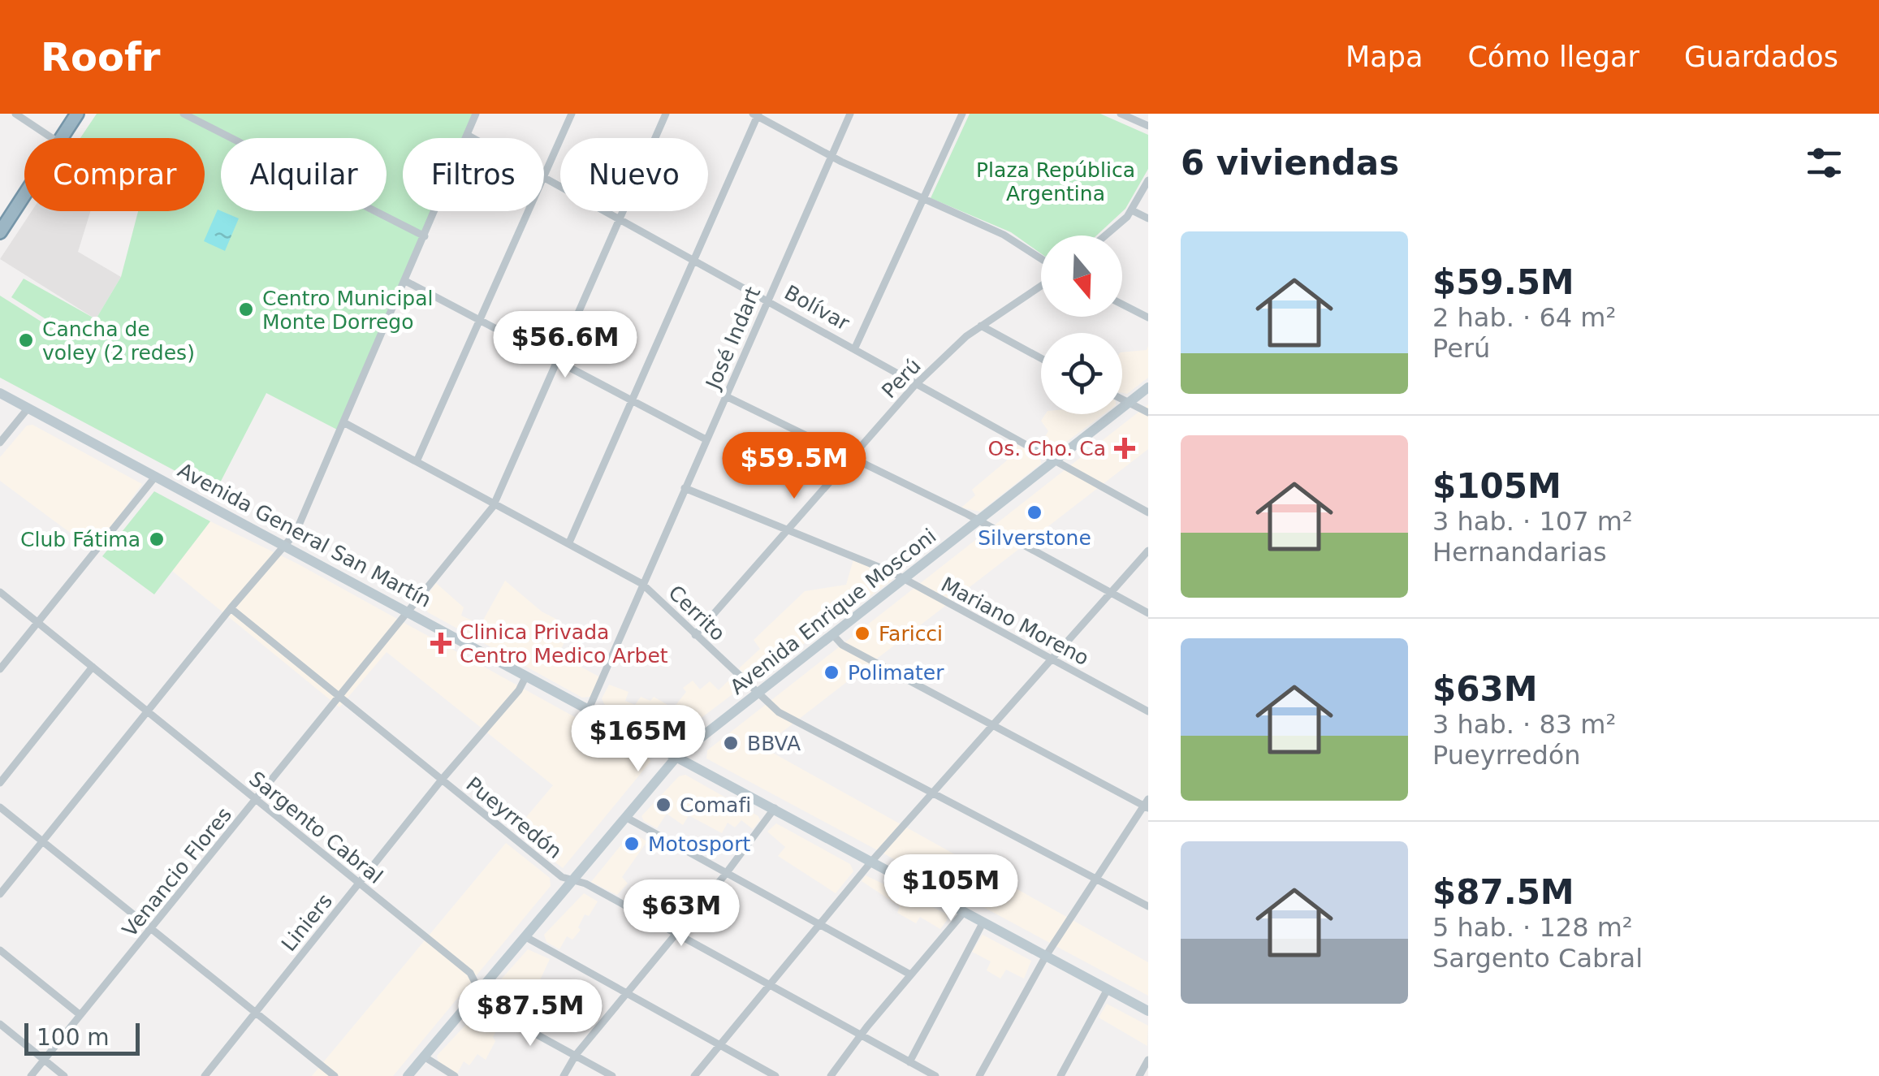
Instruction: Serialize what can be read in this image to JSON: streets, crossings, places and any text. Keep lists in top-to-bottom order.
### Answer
{
  "streets": {
    "main road": ["Avenida General San Martín", "Avenida Enrique Mosconi"],
    "street": [
      "Bolívar",
      "José Indart",
      "Perú",
      "Cerrito",
      "Mariano Moreno",
      "Pueyrredón",
      "Sargento Cabral",
      "Venancio Flores",
      "Liniers"
    ]
  },
  "crossings": [
    ["Bolívar", "José Indart"],
    ["Bolívar", "Perú"],
    ["Bolívar", "Avenida Enrique Mosconi"],
    ["Bolívar", "Venancio Flores"],
    ["José Indart", "Avenida General San Martín"],
    ["José Indart", "Cerrito"],
    ["José Indart", "Mariano Moreno"],
    ["Perú", "Cerrito"],
    ["Perú", "Mariano Moreno"],
    ["Avenida General San Martín", "Avenida Enrique Mosconi"],
    ["Avenida General San Martín", "Venancio Flores"],
    ["Avenida General San Martín", "Liniers"],
    ["Avenida Enrique Mosconi", "Cerrito"],
    ["Avenida Enrique Mosconi", "Mariano Moreno"],
    ["Avenida Enrique Mosconi", "Pueyrredón"],
    ["Avenida Enrique Mosconi", "Sargento Cabral"],
    ["Cerrito", "Venancio Flores"],
    ["Pueyrredón", "Venancio Flores"],
    ["Pueyrredón", "Liniers"],
    ["Sargento Cabral", "Venancio Flores"],
    ["Sargento Cabral", "Liniers"]
  ],
  "parks": ["Plaza República Argentina"],
  "places": {
    "other": [
      "Centro Municipal Monte Dorrego",
      "Cancha de voley (2 redes)",
      "Silverstone",
      "Club Fátima",
      "Faricci",
      "Polimater",
      "BBVA",
      "Comafi",
      "Motosport"
    ],
    "health": ["Os. Cho. Ca", "Clinica Privada Centro Medico Arbet"]
  },
  "scale_bar": "100 m",
  "north": "bottom",
  "page": {
    "header": "Roofr",
    "nav": ["Mapa", "Cómo llegar", "Guardados"],
    "heading": "6 viviendas",
    "chip": [
      "Comprar",
      "Alquilar",
      "Filtros",
      "Nuevo"
    ],
    "list": [
      {
        "name": "$59.5M",
        "note": "2 hab. · 64 m² · Perú"
      },
      {
        "name": "$105M",
        "note": "3 hab. · 107 m² · Hernandarias"
      },
      {
        "name": "$63M",
        "note": "3 hab. · 83 m² · Pueyrredón"
      },
      {
        "name": "$87.5M",
        "note": "5 hab. · 128 m² · Sargento Cabral"
      }
    ],
    "price": [
      "$56.6M",
      "$59.5M",
      "$165M",
      "$105M",
      "$63M",
      "$87.5M"
    ],
    "scale": "100 m"
  }
}
